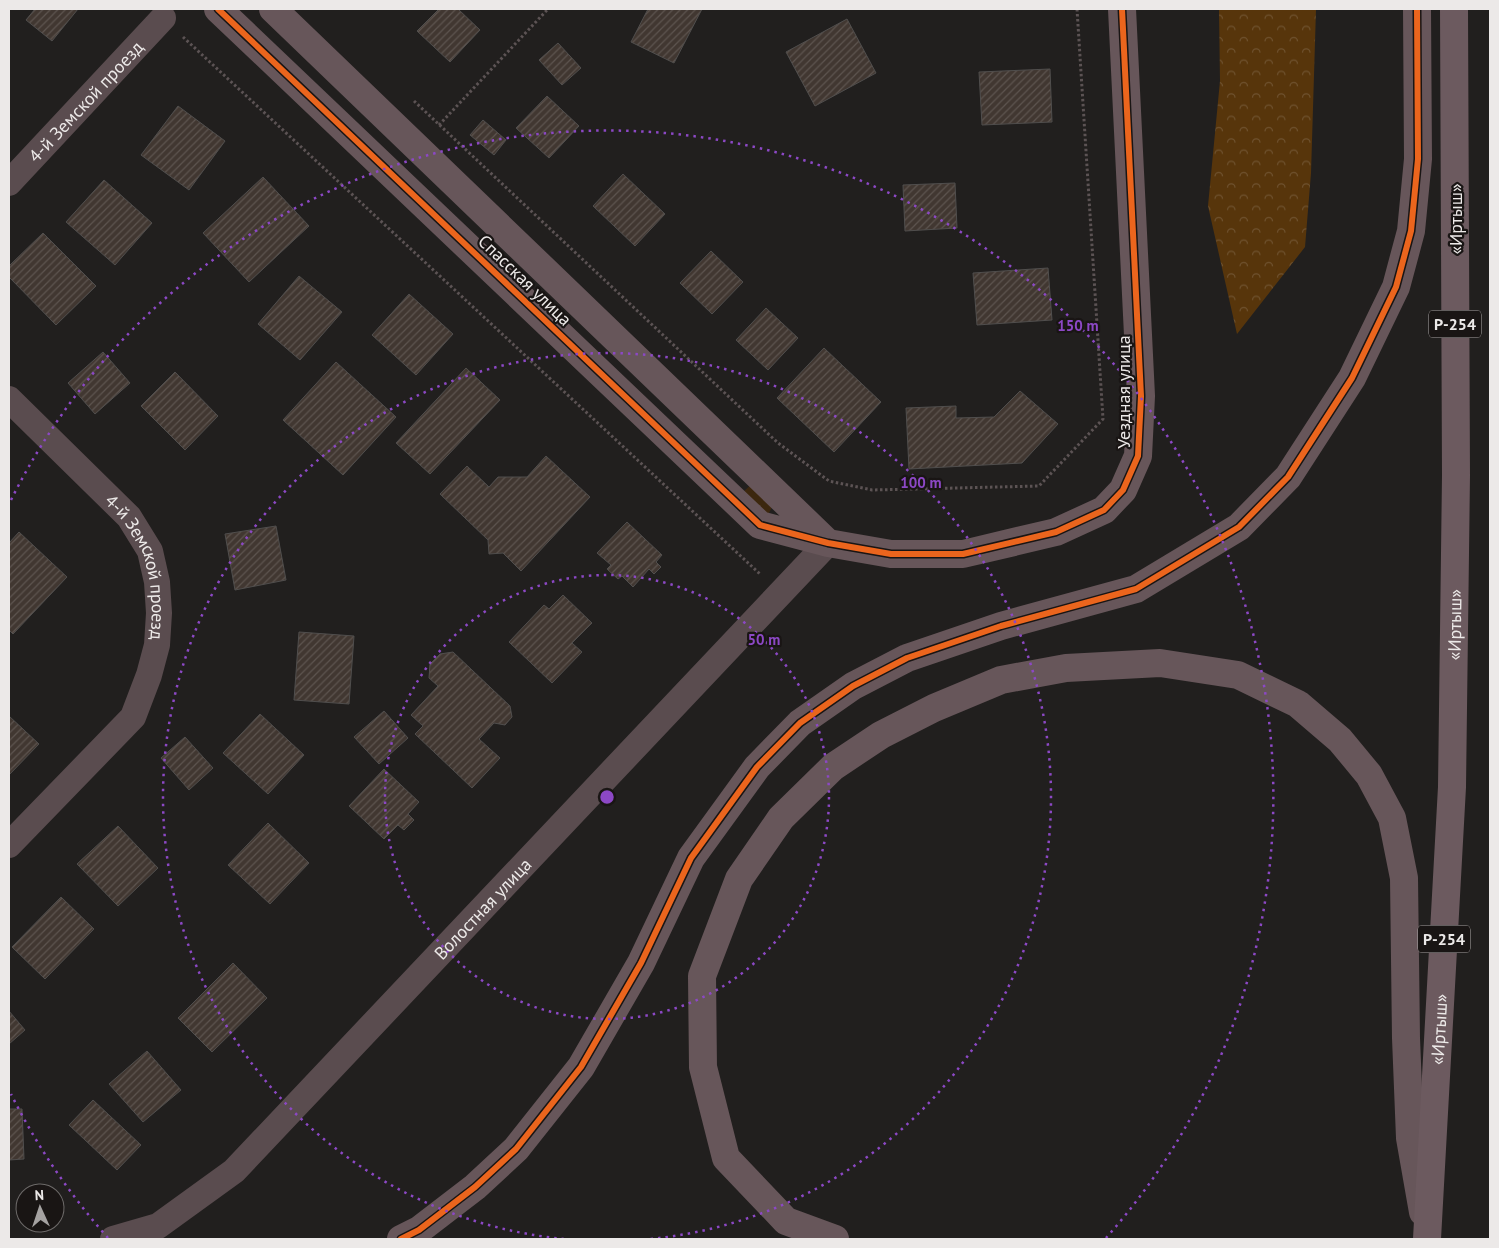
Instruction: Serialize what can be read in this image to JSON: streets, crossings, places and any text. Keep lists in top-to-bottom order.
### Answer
{
  "streets": {
    "highway": ["«Иртыш»", "Р-254"],
    "street": [
      "4-й Земской проезд",
      "Спасская улица",
      "Уездная улица",
      "Волостная улица"
    ]
  },
  "crossings": [
    ["Спасская улица", "Уездная улица"],
    ["Спасская улица", "Волостная улица"],
    ["Уездная улица", "Волостная улица"]
  ],
  "north": "top",
  "rings": ["150 m", "100 m", "50 m"]
}
